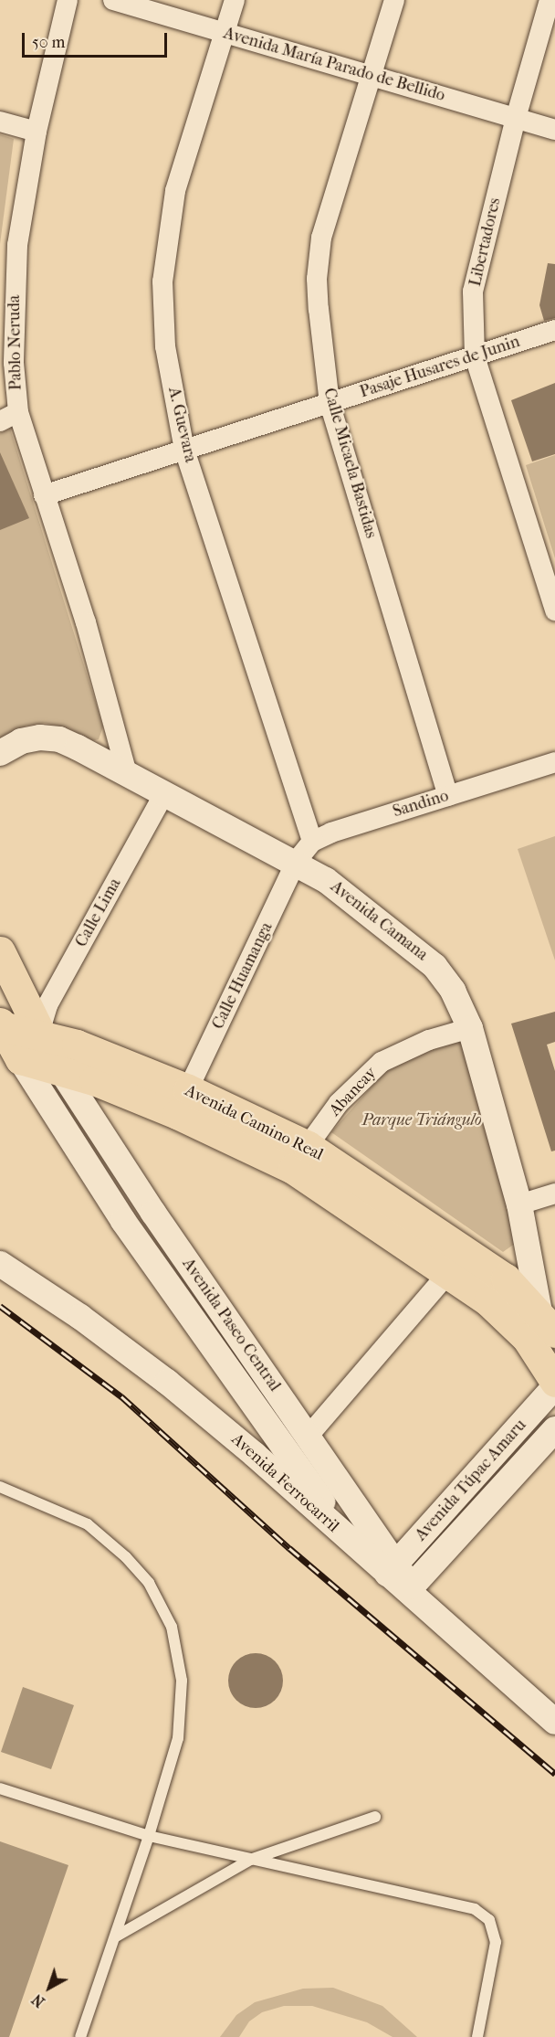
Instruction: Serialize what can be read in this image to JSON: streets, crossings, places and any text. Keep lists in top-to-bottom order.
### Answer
{
  "streets": {
    "main road": ["Avenida Camino Real", "Avenida Paseo Central"],
    "street": [
      "Avenida María Parado de Bellido",
      "Libertadores",
      "Pablo Neruda",
      "Pasaje Husares de Junin",
      "A. Guevara",
      "Calle Micaela Bastidas",
      "Sandino",
      "Calle Lima",
      "Avenida Camana",
      "Calle Huamanga",
      "Abancay",
      "Avenida Túpac Amaru",
      "Avenida Ferrocarril"
    ]
  },
  "crossings": [
    ["Avenida María Parado de Bellido", "Libertadores"],
    ["Avenida María Parado de Bellido", "A. Guevara"],
    ["Avenida María Parado de Bellido", "Calle Micaela Bastidas"],
    ["Libertadores", "Pasaje Husares de Junin"],
    ["Pablo Neruda", "Pasaje Husares de Junin"],
    ["Pablo Neruda", "Avenida Camana"],
    ["Pasaje Husares de Junin", "A. Guevara"],
    ["Pasaje Husares de Junin", "Calle Micaela Bastidas"],
    ["A. Guevara", "Sandino"],
    ["A. Guevara", "Avenida Camana"],
    ["A. Guevara", "Calle Huamanga"],
    ["Calle Micaela Bastidas", "Sandino"],
    ["Sandino", "Avenida Camana"],
    ["Sandino", "Calle Huamanga"],
    ["Calle Lima", "Avenida Camana"],
    ["Calle Lima", "Avenida Camino Real"],
    ["Calle Lima", "Avenida Paseo Central"],
    ["Avenida Camana", "Calle Huamanga"],
    ["Avenida Camana", "Abancay"],
    ["Avenida Camana", "Avenida Camino Real"],
    ["Calle Huamanga", "Avenida Camino Real"],
    ["Abancay", "Avenida Camino Real"],
    ["Avenida Camino Real", "Avenida Paseo Central"],
    ["Avenida Paseo Central", "Avenida Túpac Amaru"],
    ["Avenida Paseo Central", "Avenida Ferrocarril"],
    ["Avenida Túpac Amaru", "Avenida Ferrocarril"]
  ],
  "parks": ["Parque Triángulo"],
  "scale_bar": "50 m",
  "north": "bottom left"
}
